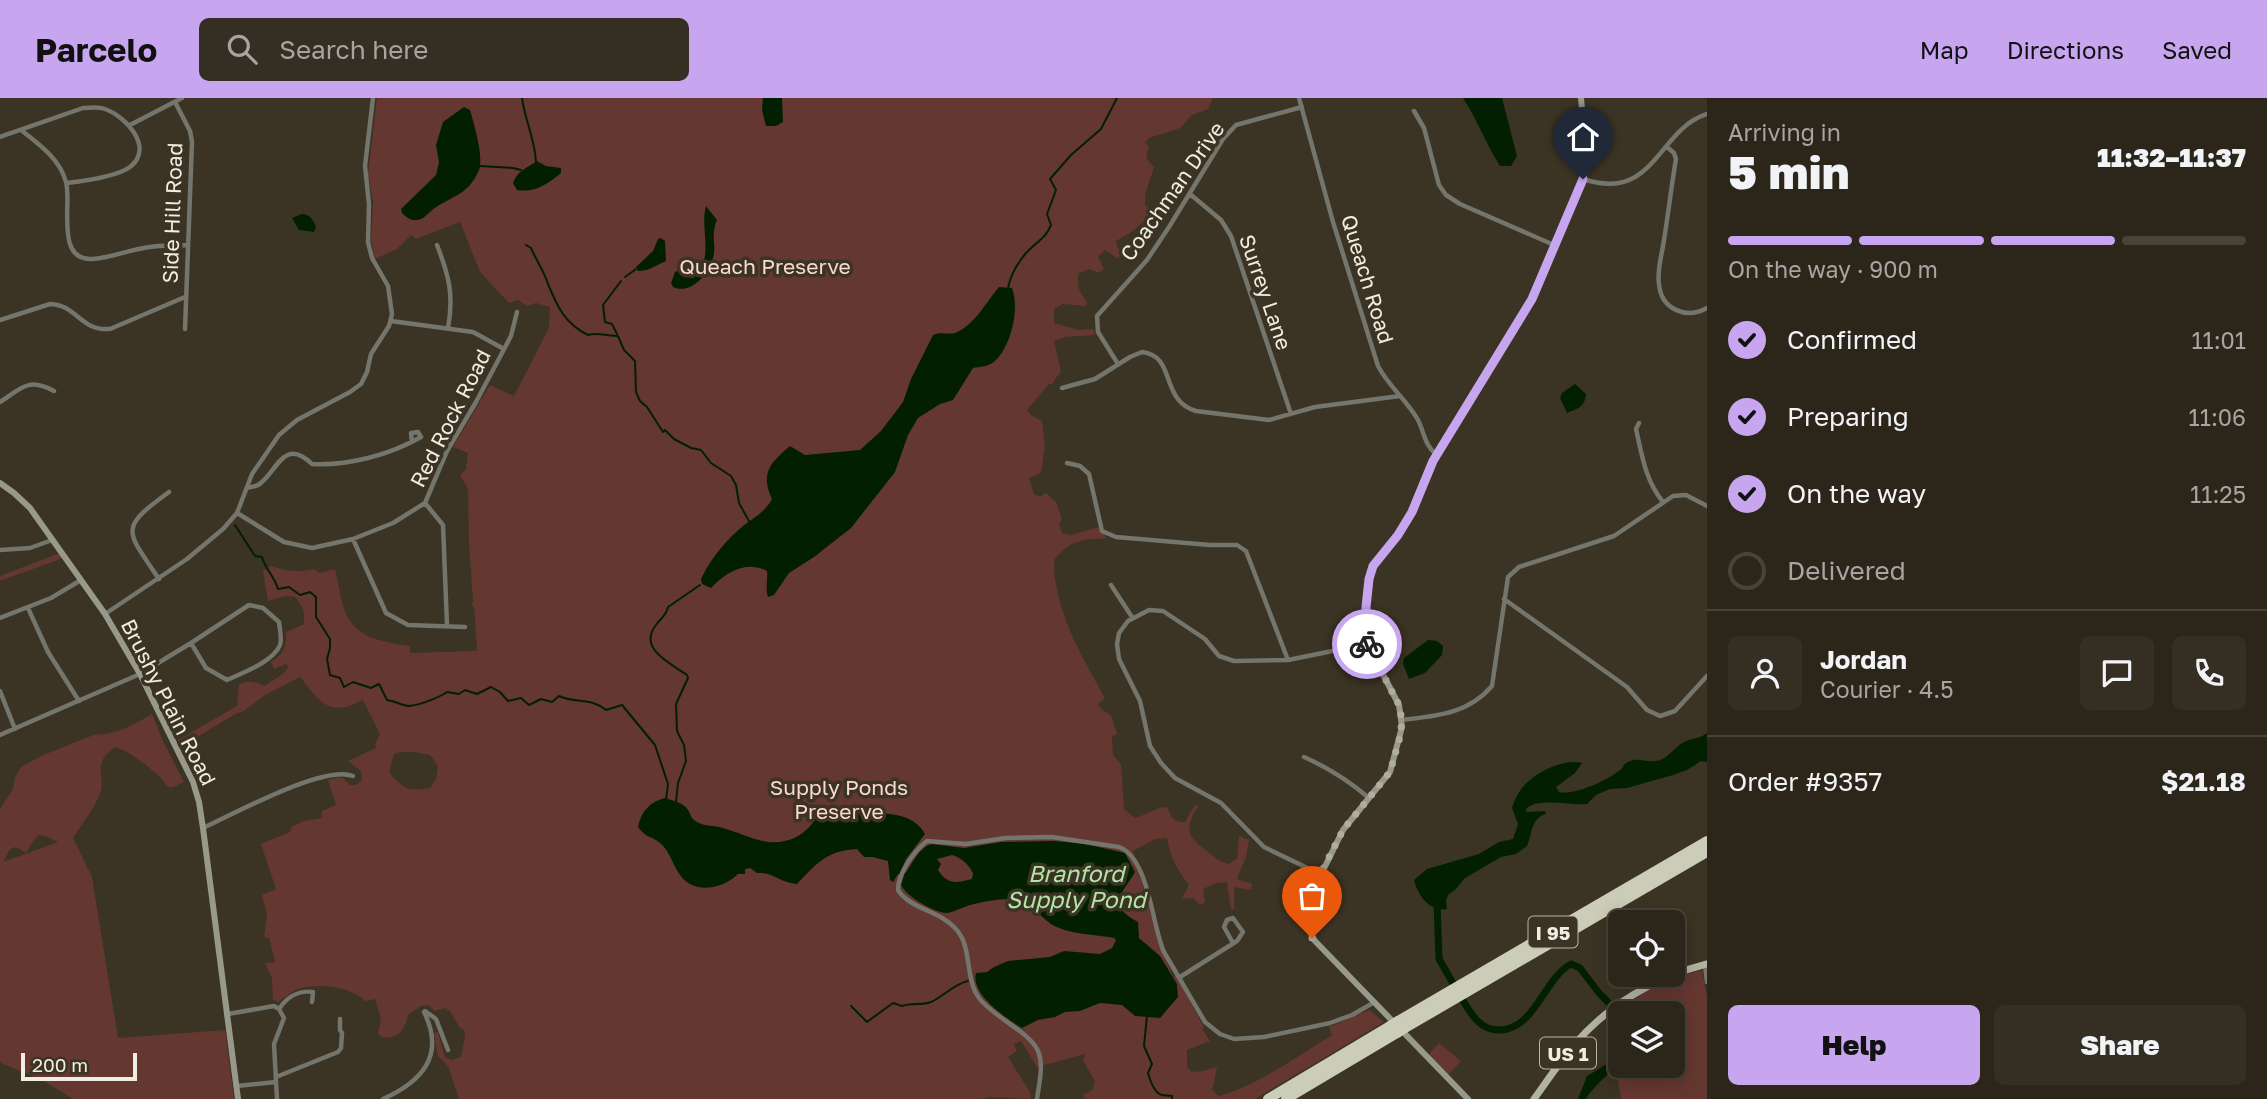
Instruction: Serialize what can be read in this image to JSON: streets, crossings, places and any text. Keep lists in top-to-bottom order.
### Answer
{
  "streets": {
    "highway": ["I 95"],
    "main road": ["US 1"],
    "street": [
      "Coachman Drive",
      "Side Hill Road",
      "Queach Road",
      "Surrey Lane",
      "Red Rock Road",
      "Brushy Plain Road"
    ]
  },
  "crossings": [
    ["Coachman Drive", "Queach Road"],
    ["Coachman Drive", "Surrey Lane"]
  ],
  "water": ["Branford Supply Pond"],
  "parks": ["Queach Preserve", "Supply Ponds Preserve"],
  "scale_bar": "200 m",
  "page": {
    "header": "Parcelo",
    "search": "Search here",
    "nav": ["Map", "Directions", "Saved"],
    "heading": ["5 min", "Arriving in", "11:32–11:37"],
    "panel": [
      "Jordan",
      "Courier · 4.5",
      "Order #9357",
      "$21.18"
    ],
    "bar": "On the way · 900 m",
    "list": [
      ["Confirmed", "11:01"],
      ["Preparing", "11:06"],
      ["On the way", "11:25"],
      "Delivered"
    ],
    "buttons": ["Help", "Share"],
    "scale": "200 m"
  }
}
